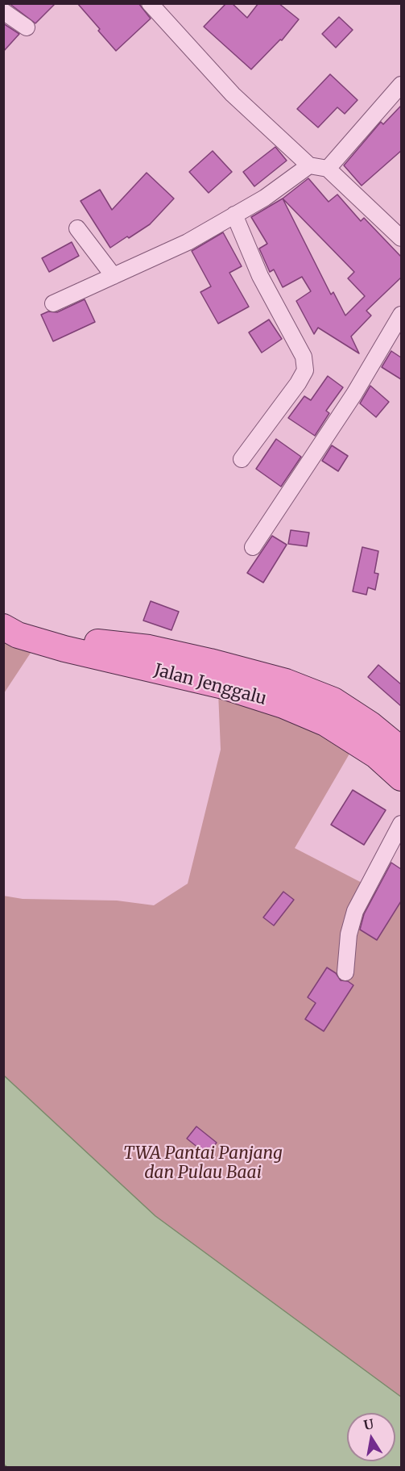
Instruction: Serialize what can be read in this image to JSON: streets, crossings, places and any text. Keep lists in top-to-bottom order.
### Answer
{
  "streets": {
    "main road": ["Jalan Jenggalu"]
  },
  "parks": ["TWA Pantai Panjang dan Pulau Baai"],
  "north": "top"
}
